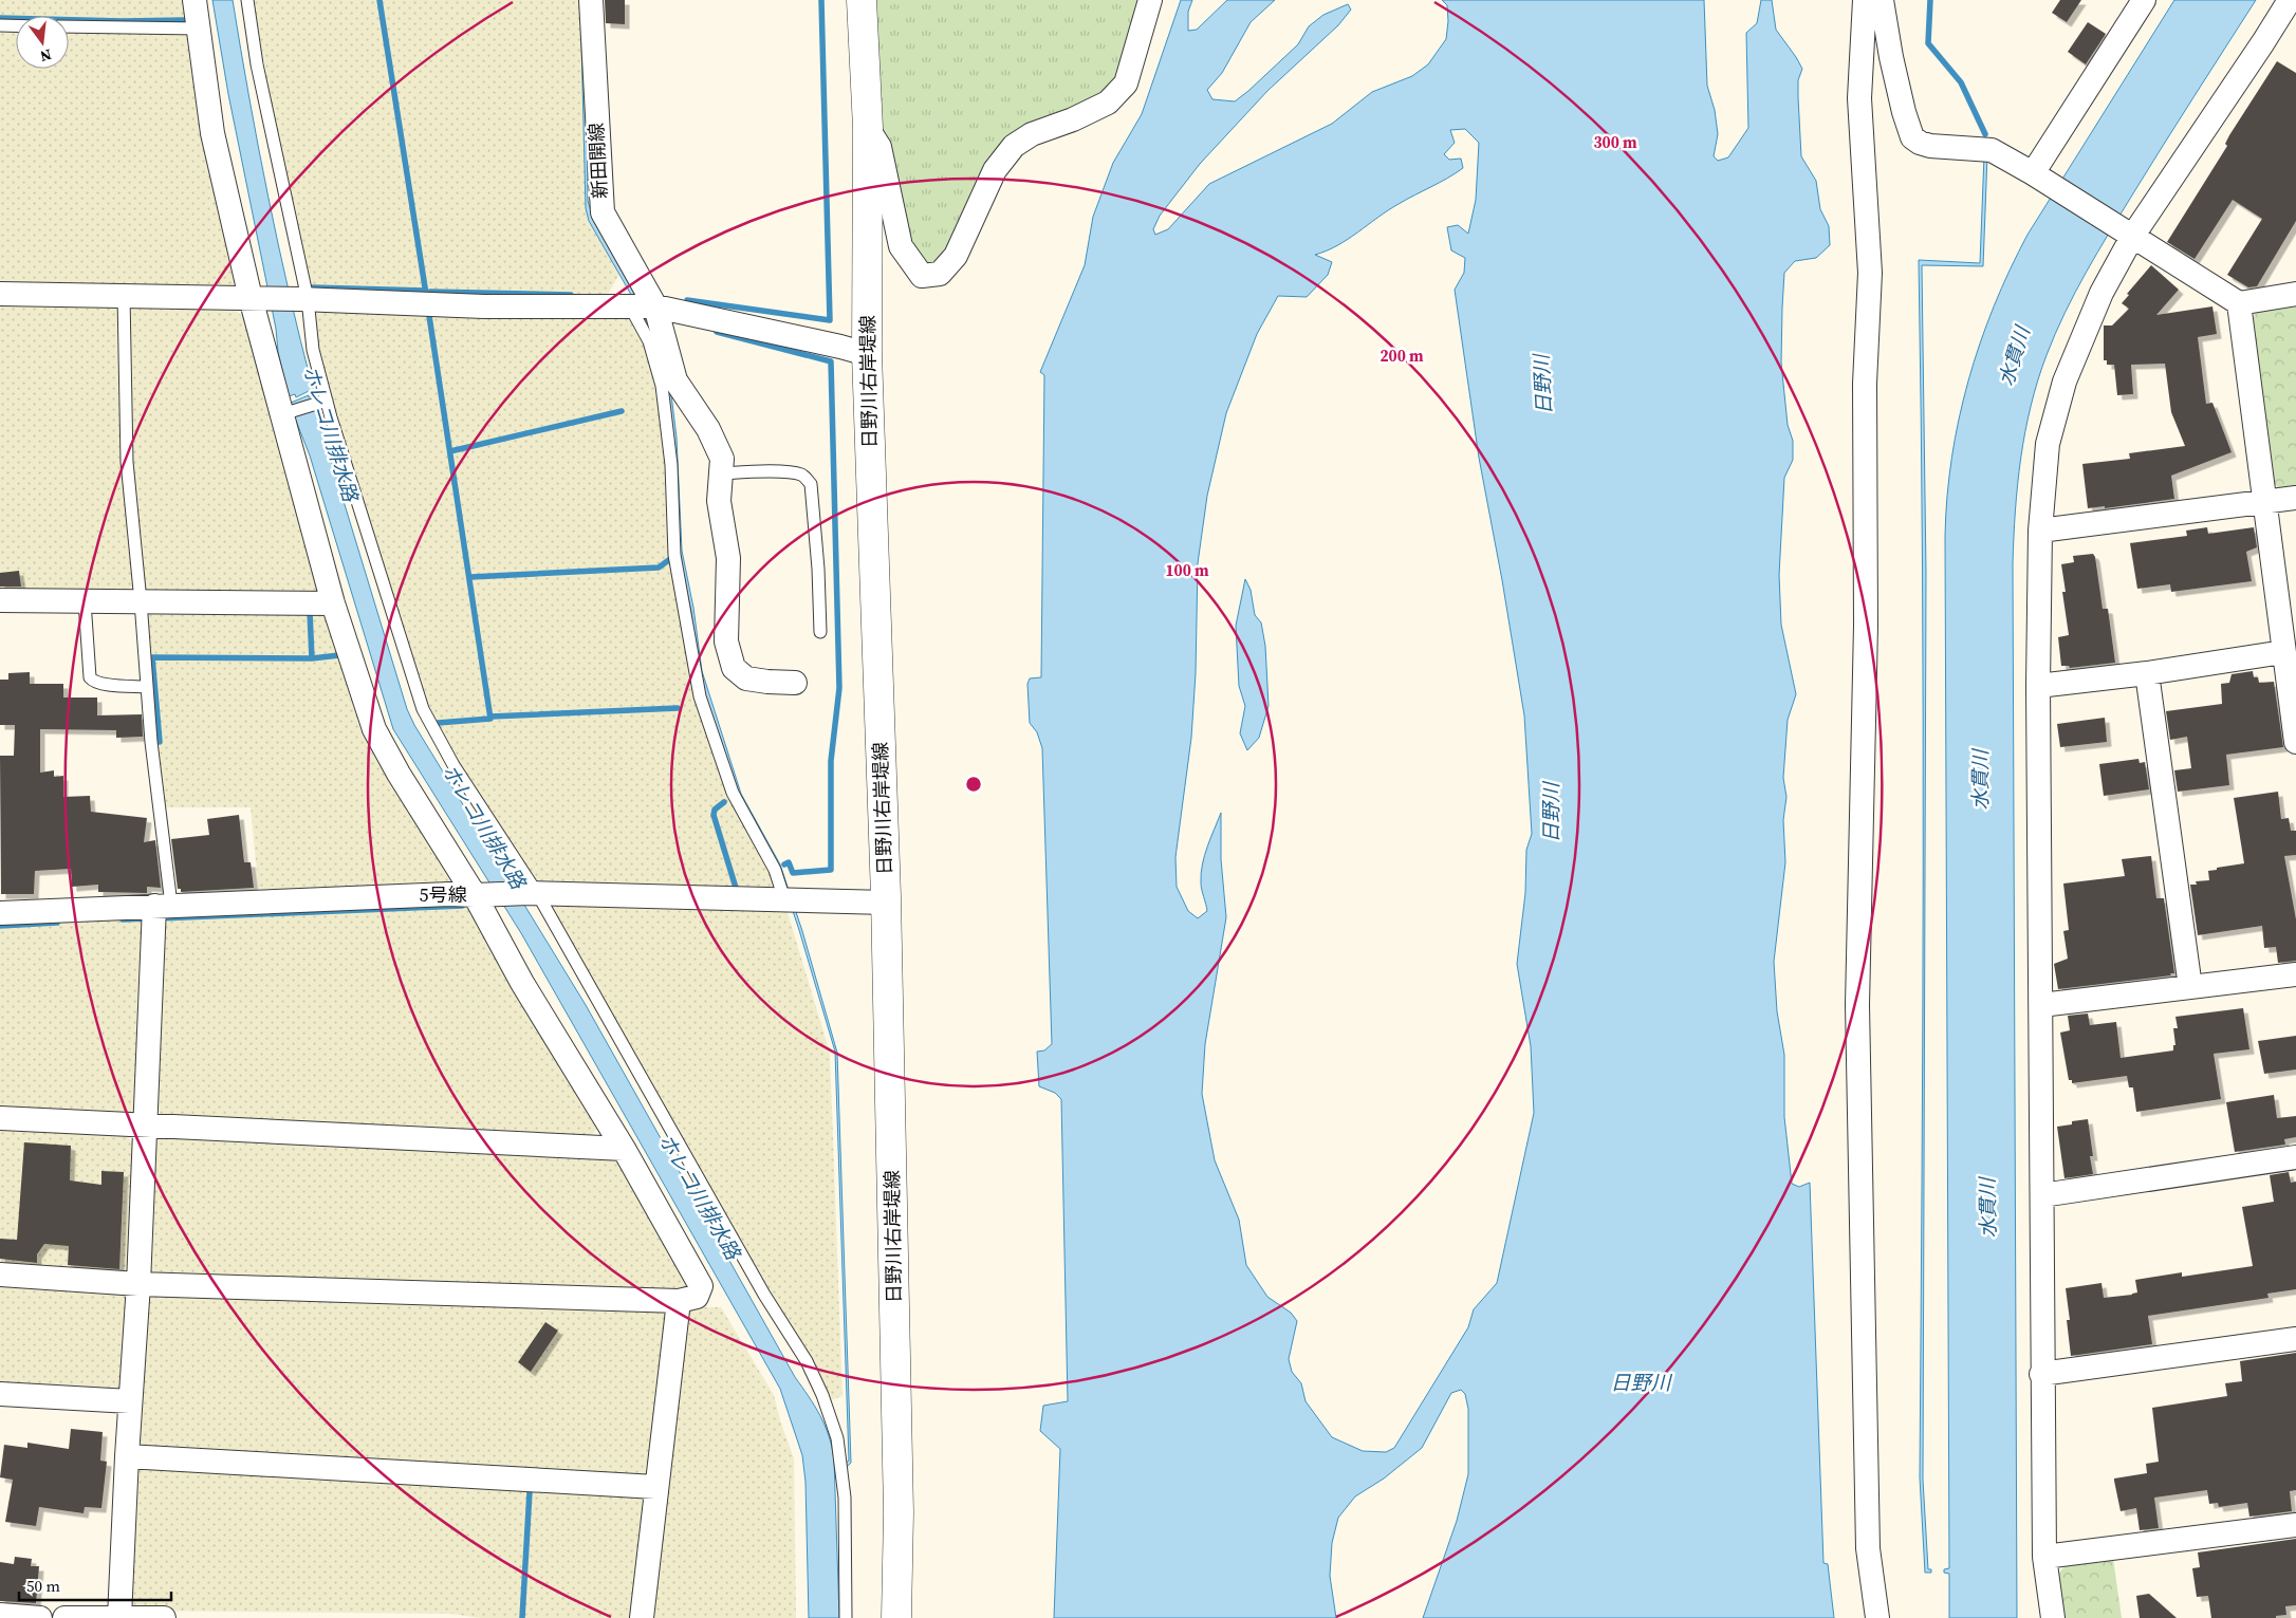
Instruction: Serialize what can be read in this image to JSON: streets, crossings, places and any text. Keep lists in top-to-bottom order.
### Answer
{
  "streets": {
    "street": ["新田開線", "日野川右岸堤線", "5号線"]
  },
  "crossings": [
    ["日野川右岸堤線", "5号線"]
  ],
  "water": ["水貫川", "日野川", "ホレコ川排水路"],
  "scale_bar": "50 m",
  "north": "bottom",
  "rings": ["300 m", "200 m", "100 m"]
}
